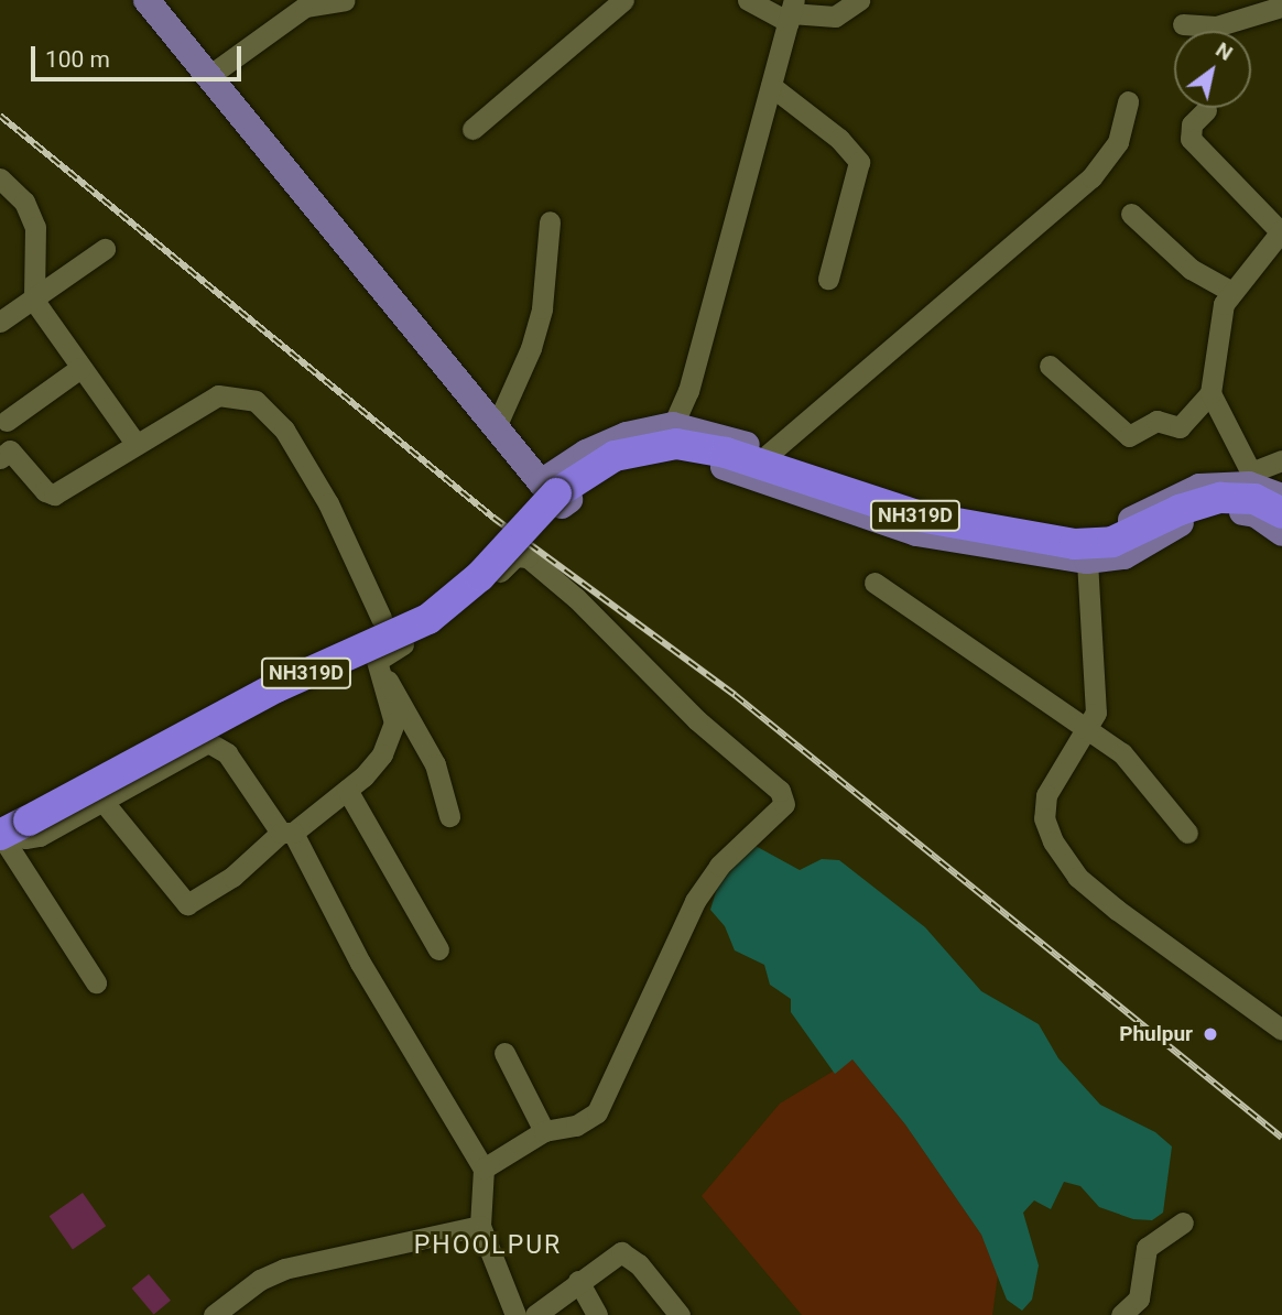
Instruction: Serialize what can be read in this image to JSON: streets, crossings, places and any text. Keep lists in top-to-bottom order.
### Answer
{
  "streets": {
    "highway": ["NH319D"]
  },
  "districts": ["PHOOLPUR"],
  "places": ["Phulpur"],
  "scale_bar": "100 m",
  "north": "top right"
}
